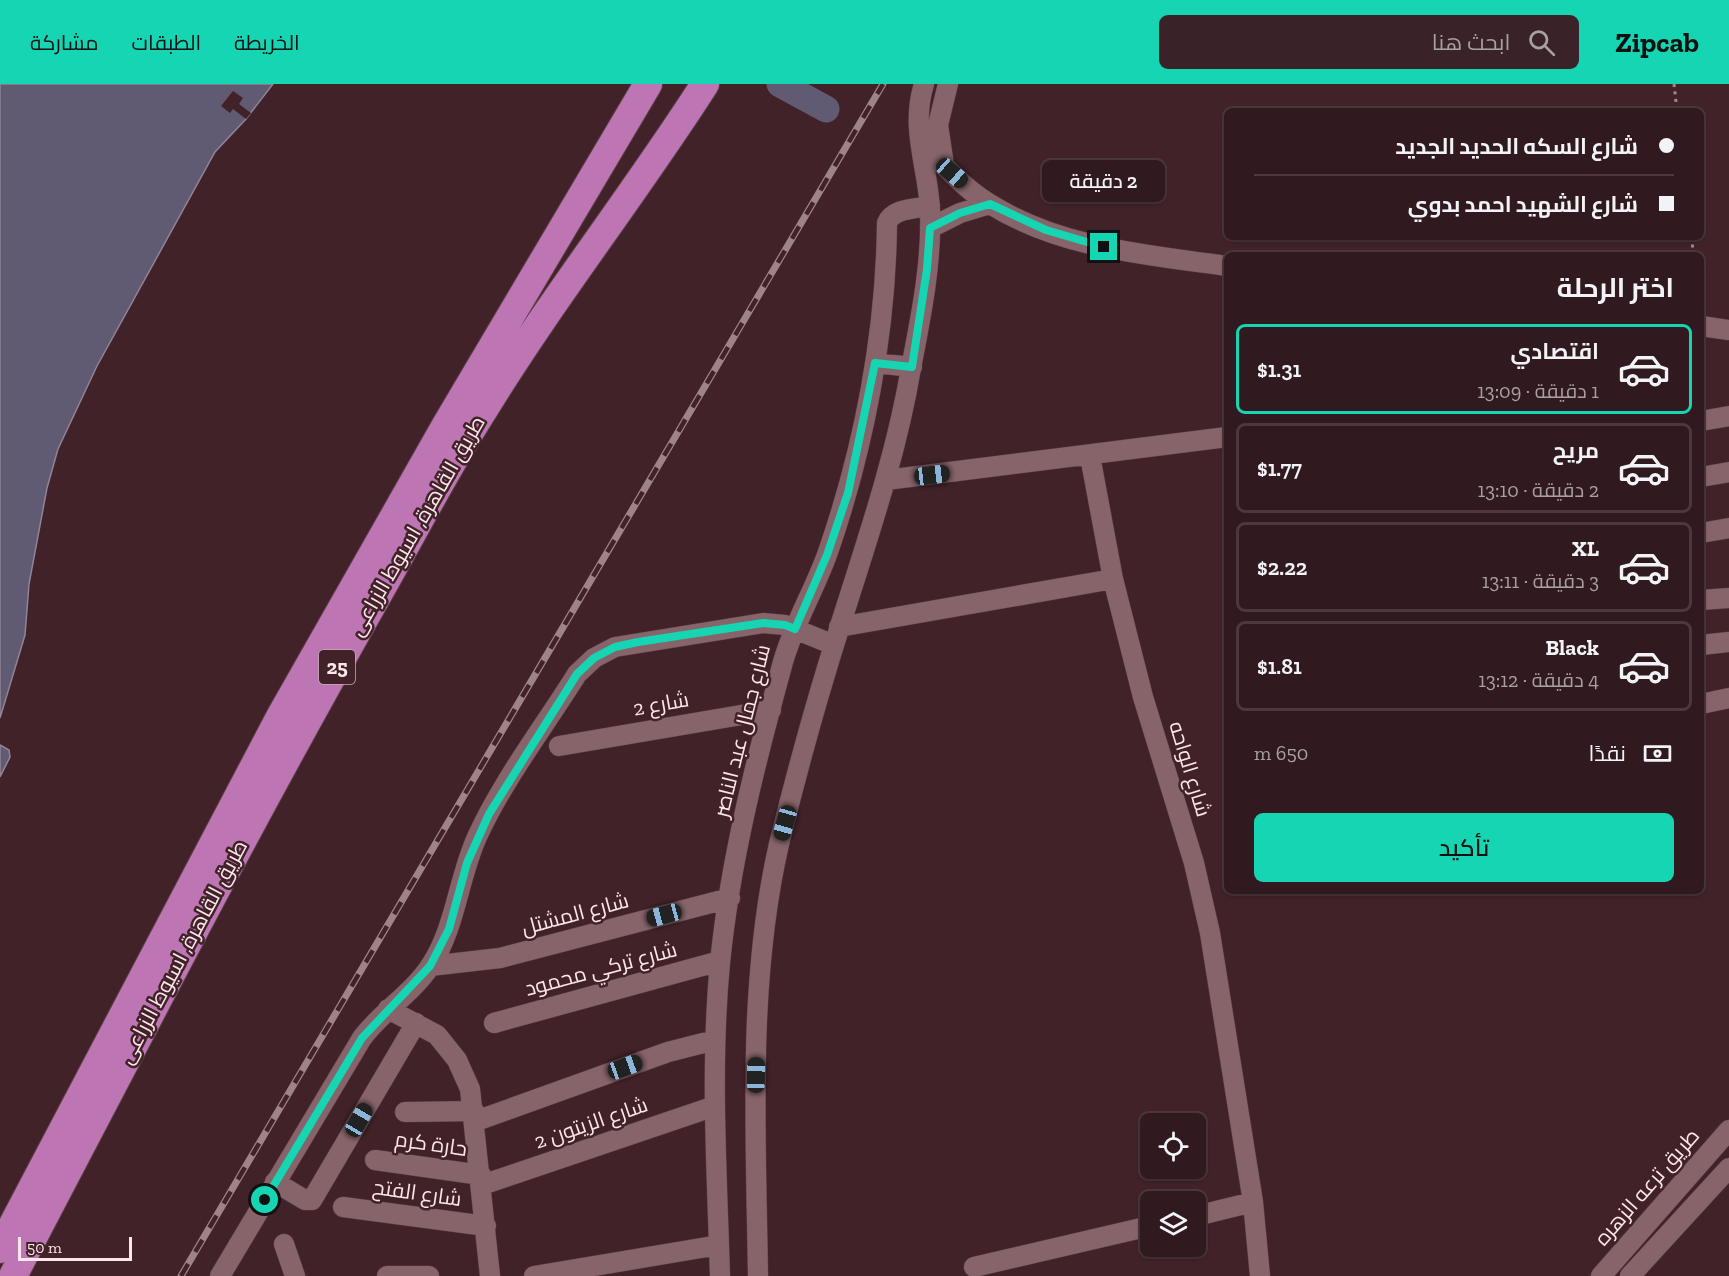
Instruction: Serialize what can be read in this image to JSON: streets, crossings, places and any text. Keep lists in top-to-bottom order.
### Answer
{
  "streets": {
    "highway": ["طريق القاهرة, اسيوط الزراعى", "25"],
    "street": [
      "شارع 2",
      "شارع جمال عبد الناصر",
      "شارع الواحه",
      "شارع المشتل",
      "شارع تركي محمود",
      "شارع الزيتون 2",
      "حارة كرم",
      "طريق ترعه الزهره",
      "شارع الفتح"
    ]
  },
  "crossings": [
    ["شارع 2", "شارع جمال عبد الناصر"],
    ["شارع جمال عبد الناصر", "شارع المشتل"],
    ["شارع جمال عبد الناصر", "شارع تركي محمود"],
    ["شارع جمال عبد الناصر", "شارع الزيتون 2"],
    ["شارع الزيتون 2", "حارة كرم"]
  ],
  "scale_bar": "50 m",
  "page": {
    "header": "Zipcab",
    "search": "ابحث هنا",
    "nav": ["الخريطة", "الطبقات", "مشاركة"],
    "banner": ["شارع السكه الحديد الجديد", "شارع الشهيد احمد بدوي"],
    "bubble": "2 دقيقة",
    "heading": "اختر الرحلة",
    "list": [
      {
        "name": "اقتصادي",
        "note": "1 دقيقة · 13:09",
        "value": "$1.31"
      },
      {
        "name": "مريح",
        "note": "2 دقيقة · 13:10",
        "value": "$1.77"
      },
      {
        "name": "XL",
        "note": "3 دقيقة · 13:11",
        "value": "$2.22"
      },
      {
        "name": "Black",
        "note": "4 دقيقة · 13:12",
        "value": "$1.81"
      }
    ],
    "pay": ["نقدًا", "650 m"],
    "buttons": "تأكيد",
    "scale": "50 m"
  }
}
